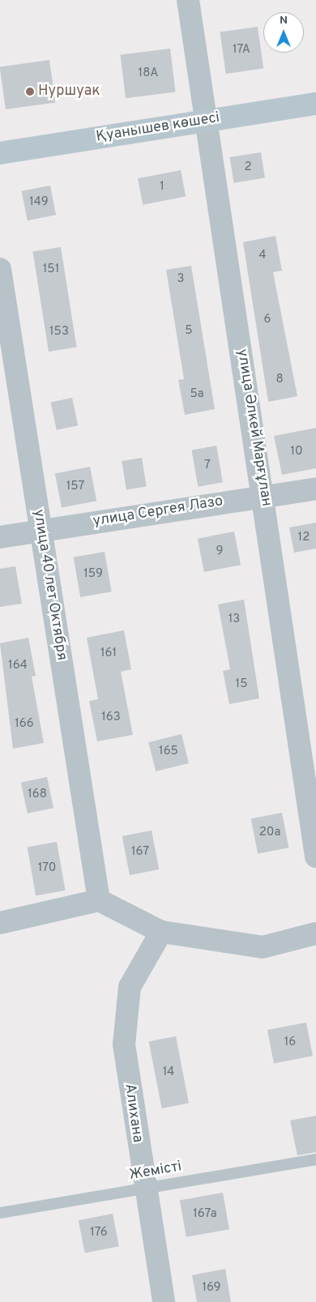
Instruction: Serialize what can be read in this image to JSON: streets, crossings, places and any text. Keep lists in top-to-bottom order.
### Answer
{
  "streets": {
    "street": [
      "Қуанышев көшесі",
      "улица Әлкей Марғұлан",
      "улица Сергея Лазо",
      "улица 40 лет Октября",
      "Алихана"
    ],
    "lane": ["Жемісті"]
  },
  "crossings": [
    ["Қуанышев көшесі", "улица Әлкей Марғұлан"],
    ["улица Әлкей Марғұлан", "улица Сергея Лазо"],
    ["улица Сергея Лазо", "улица 40 лет Октября"],
    ["Алихана", "Жемісті"]
  ],
  "places": ["Нуршуак"],
  "house_numbers": [
    "17А",
    "18А",
    "2",
    "1",
    "149",
    "4",
    "151",
    "3",
    "6",
    "5",
    "153",
    "8",
    "5а",
    "10",
    "7",
    "157",
    "12",
    "9",
    "159",
    "13",
    "161",
    "164",
    "15",
    "163",
    "166",
    "165",
    "168",
    "20а",
    "167",
    "170",
    "16",
    "14",
    "167а",
    "176",
    "169"
  ],
  "north": "top"
}
